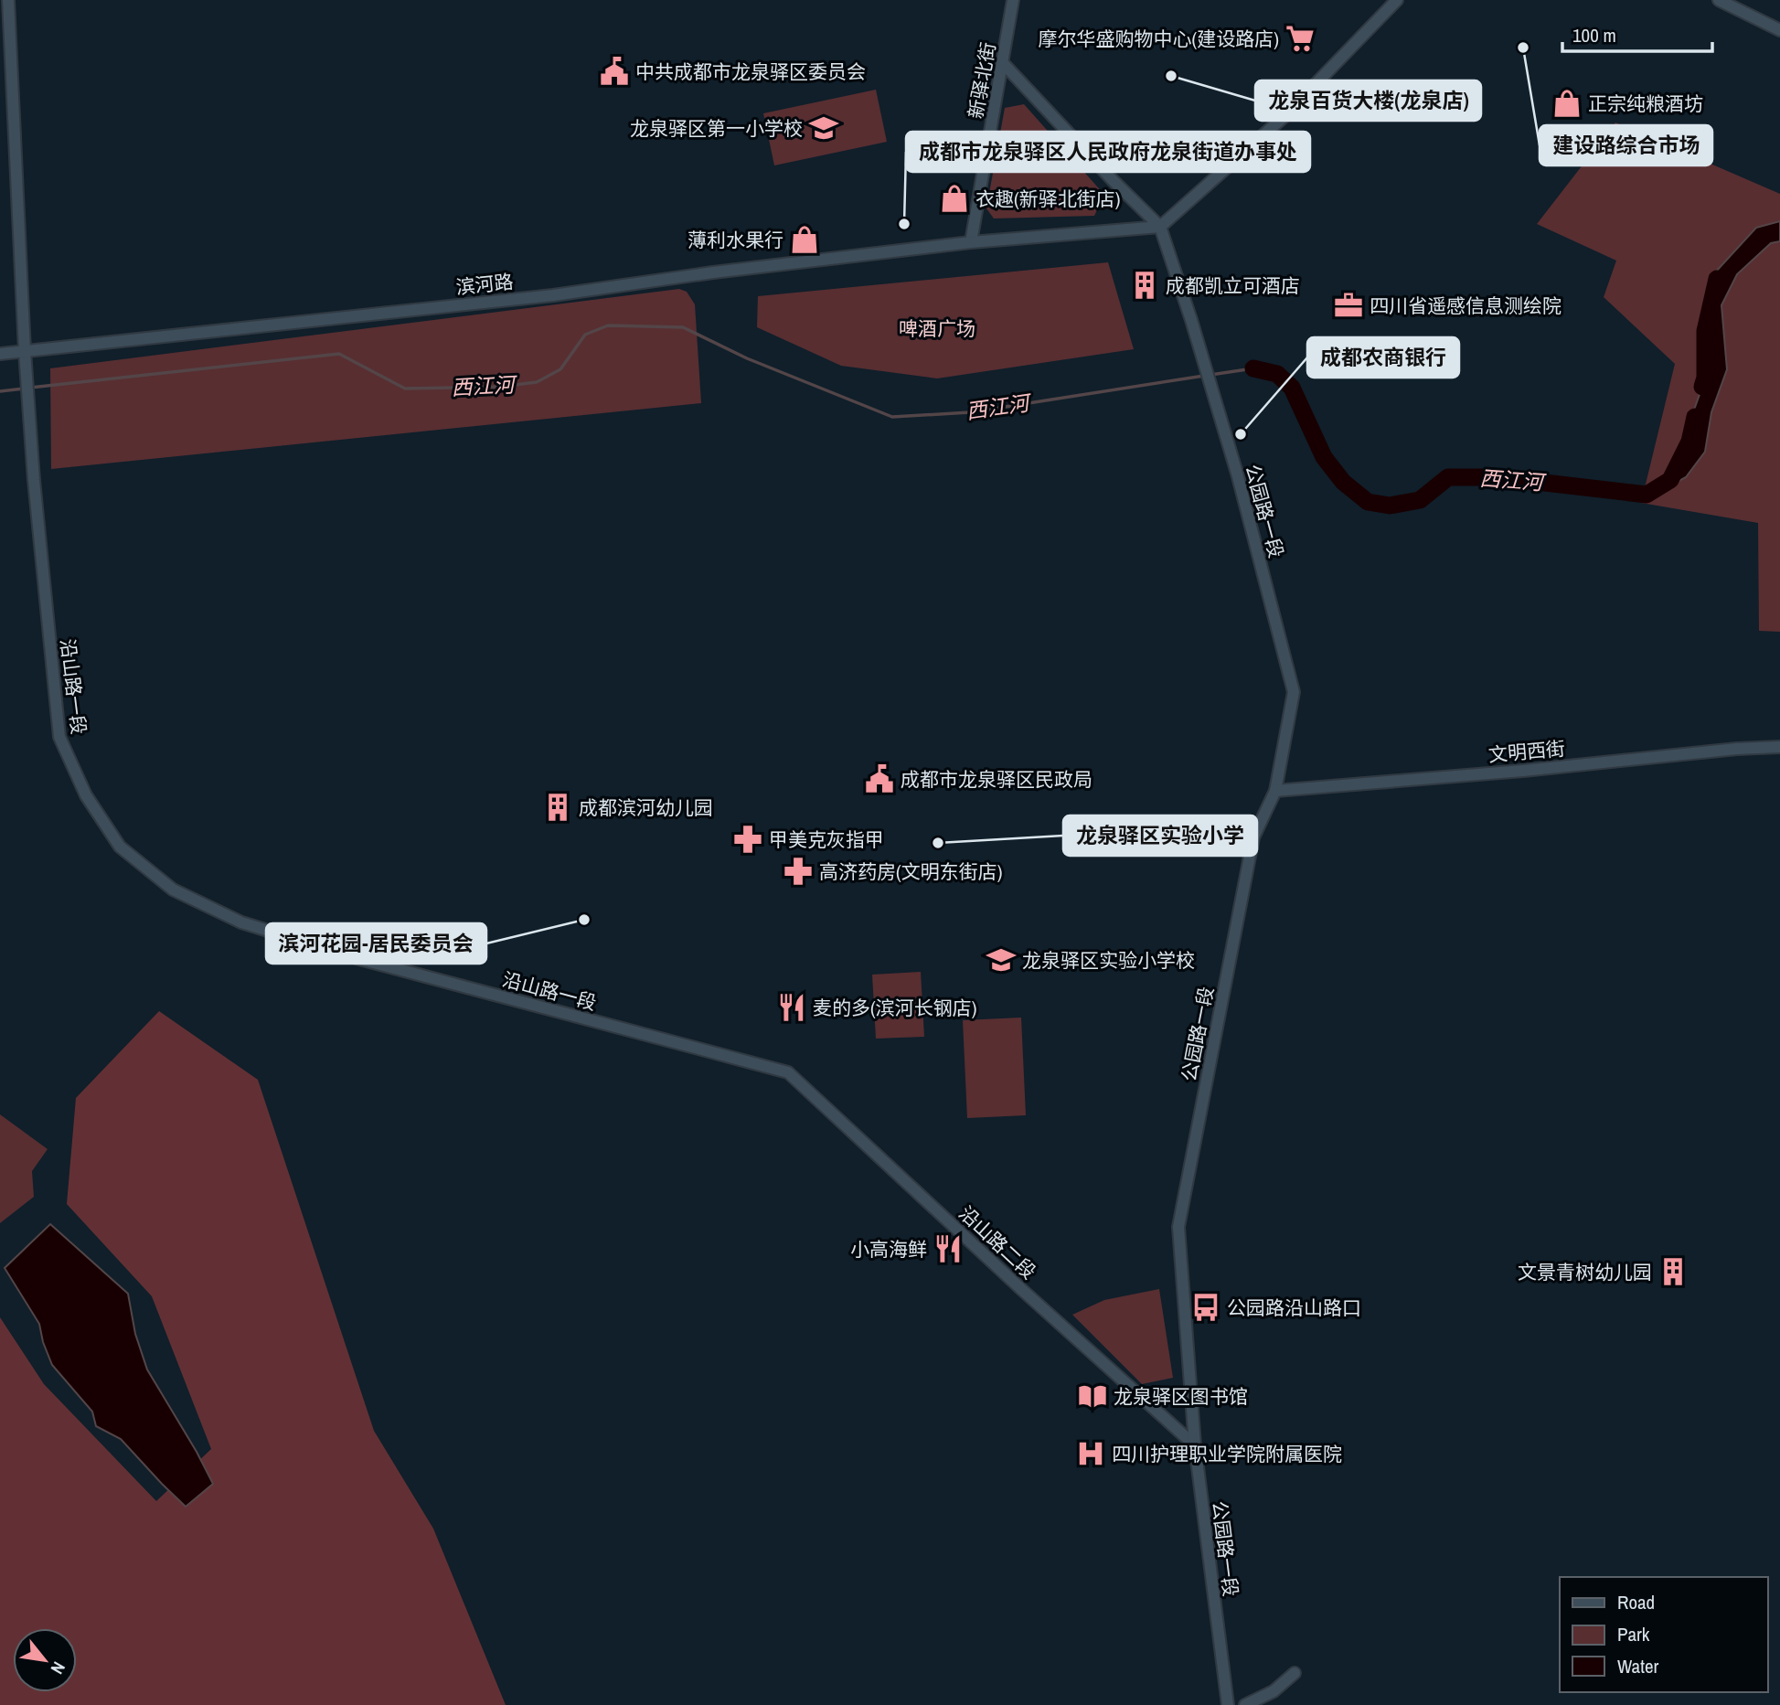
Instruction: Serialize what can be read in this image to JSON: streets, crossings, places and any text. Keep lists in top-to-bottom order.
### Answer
{
  "streets": {
    "street": [
      "新驿北街",
      "滨河路",
      "公园路一段",
      "沿山路一段",
      "文明西街",
      "沿山路二段"
    ]
  },
  "crossings": [
    ["新驿北街", "滨河路"],
    ["滨河路", "公园路一段"],
    ["滨河路", "沿山路一段"],
    ["公园路一段", "文明西街"],
    ["公园路一段", "沿山路二段"],
    ["沿山路一段", "沿山路二段"]
  ],
  "water": ["西江河"],
  "parks": ["啤酒广场"],
  "places": {
    "supermarket": ["摩尔华盛购物中心(建设路店)"],
    "other": [
      "建设路综合市场",
      "龙泉百货大楼(龙泉店)",
      "成都市龙泉驿区人民政府龙泉街道办事处",
      "成都农商银行",
      "龙泉驿区实验小学",
      "滨河花园-居民委员会"
    ],
    "public building": ["中共成都市龙泉驿区委员会", "成都市龙泉驿区民政局"],
    "shop": ["正宗纯粮酒坊", "衣趣(新驿北街店)", "薄利水果行"],
    "school or university": ["龙泉驿区第一小学校", "龙泉驿区实验小学校"],
    "building": ["成都凯立可酒店", "成都滨河幼儿园", "文景青树幼儿园"],
    "office": ["四川省遥感信息测绘院"],
    "pharmacy": ["甲美克灰指甲", "高济药房(文明东街店)"],
    "restaurant": ["麦的多(滨河长钢店)", "小高海鲜"],
    "bus stop": ["公园路沿山路口"],
    "library": ["龙泉驿区图书馆"],
    "hospital": ["四川护理职业学院附属医院"]
  },
  "legend": ["Road", "Park", "Water"],
  "scale_bar": "100 m",
  "north": "bottom right"
}
